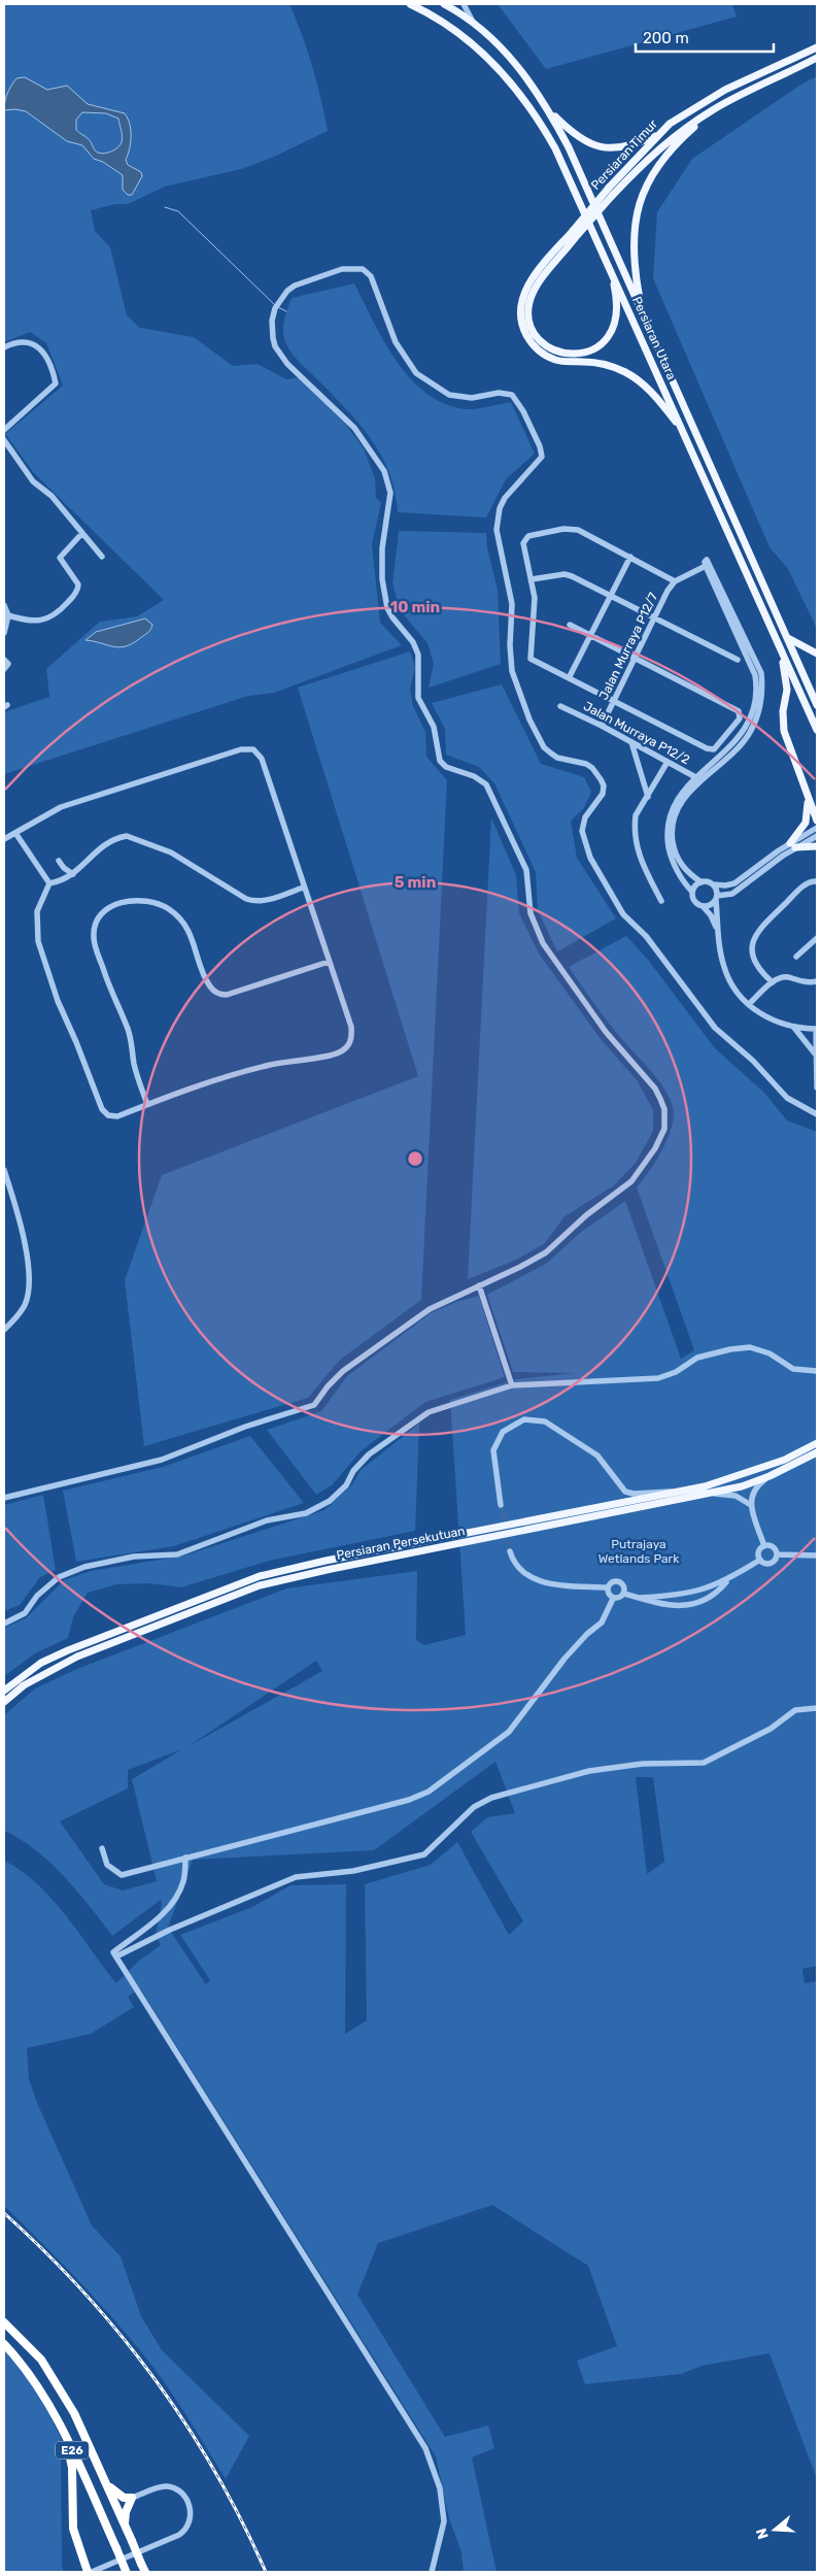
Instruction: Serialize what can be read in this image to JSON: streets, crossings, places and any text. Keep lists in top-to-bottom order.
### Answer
{
  "streets": {
    "highway": ["E26"],
    "main road": ["Persiaran Timur", "Persiaran Utara", "Persiaran Persekutuan"],
    "street": ["Jalan Murraya P12/7", "Jalan Murraya P12/2"]
  },
  "crossings": [
    ["Jalan Murraya P12/7", "Jalan Murraya P12/2"]
  ],
  "parks": ["Putrajaya Wetlands Park"],
  "scale_bar": "200 m",
  "north": "left",
  "rings": ["10 min", "5 min"]
}
